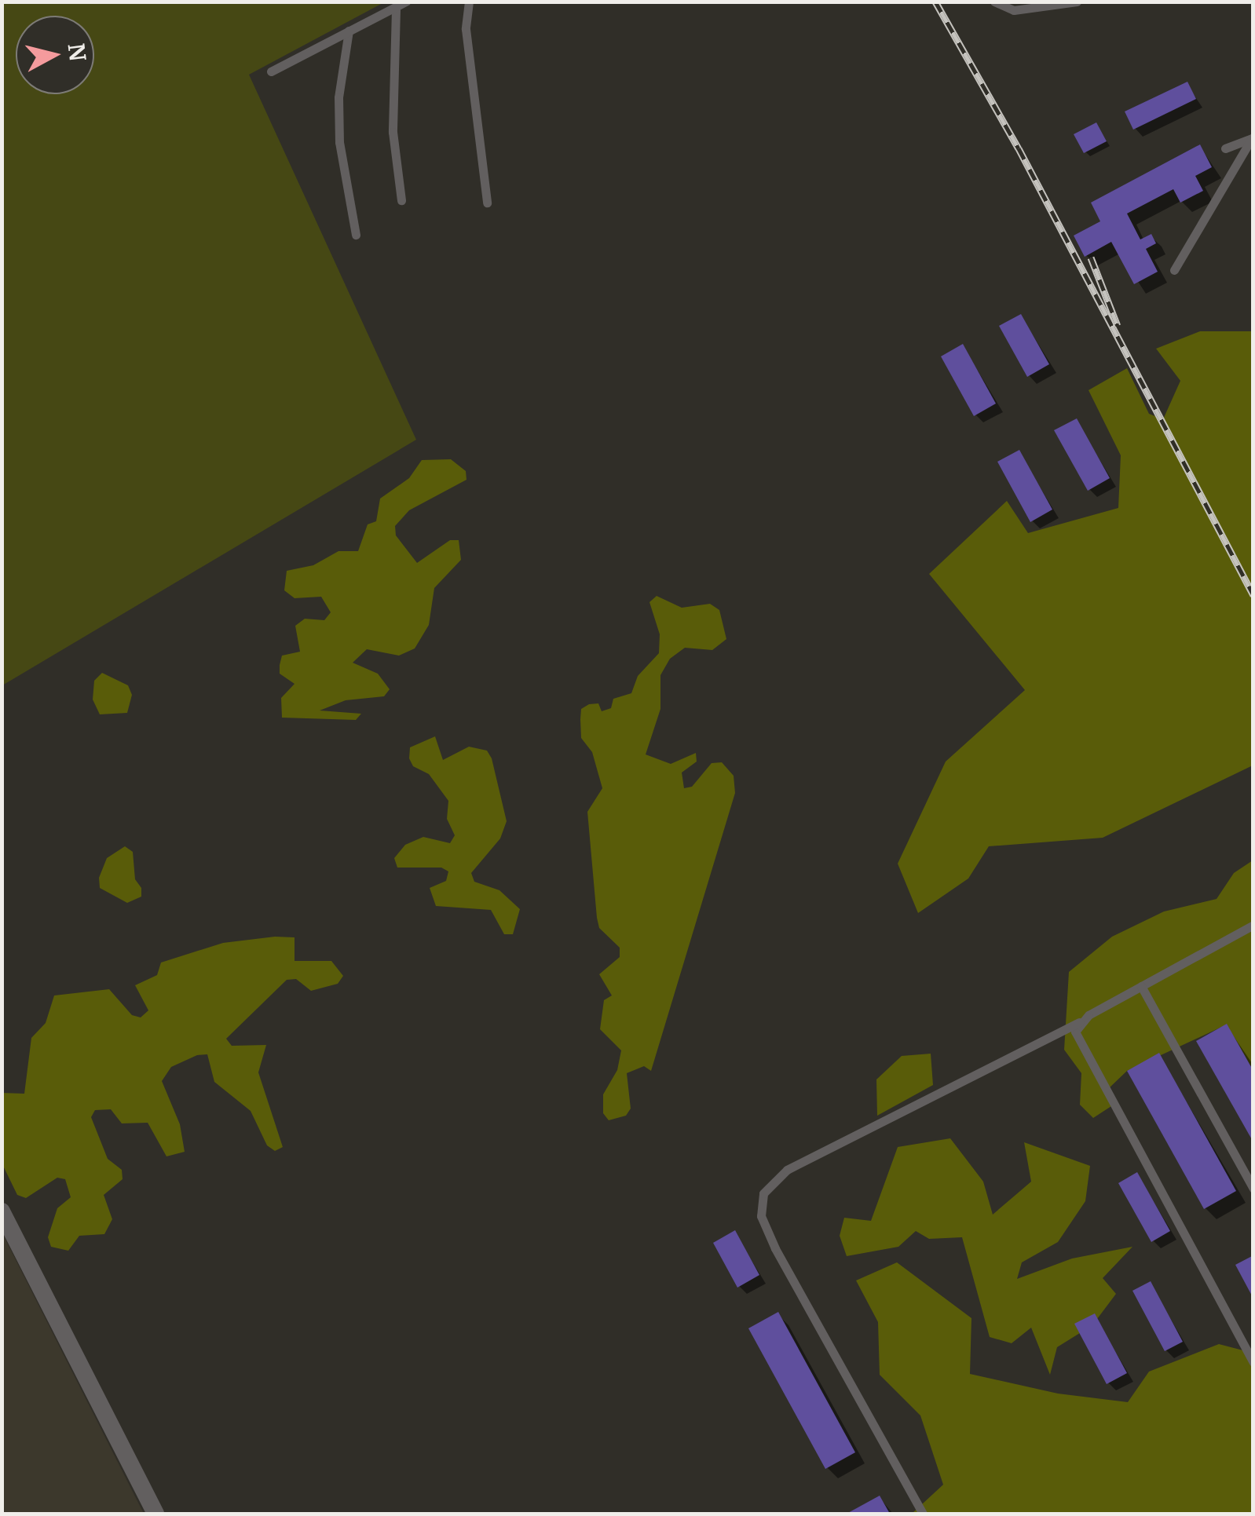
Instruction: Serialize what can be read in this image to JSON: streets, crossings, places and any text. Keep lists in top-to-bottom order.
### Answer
{
  "north": "right"
}
